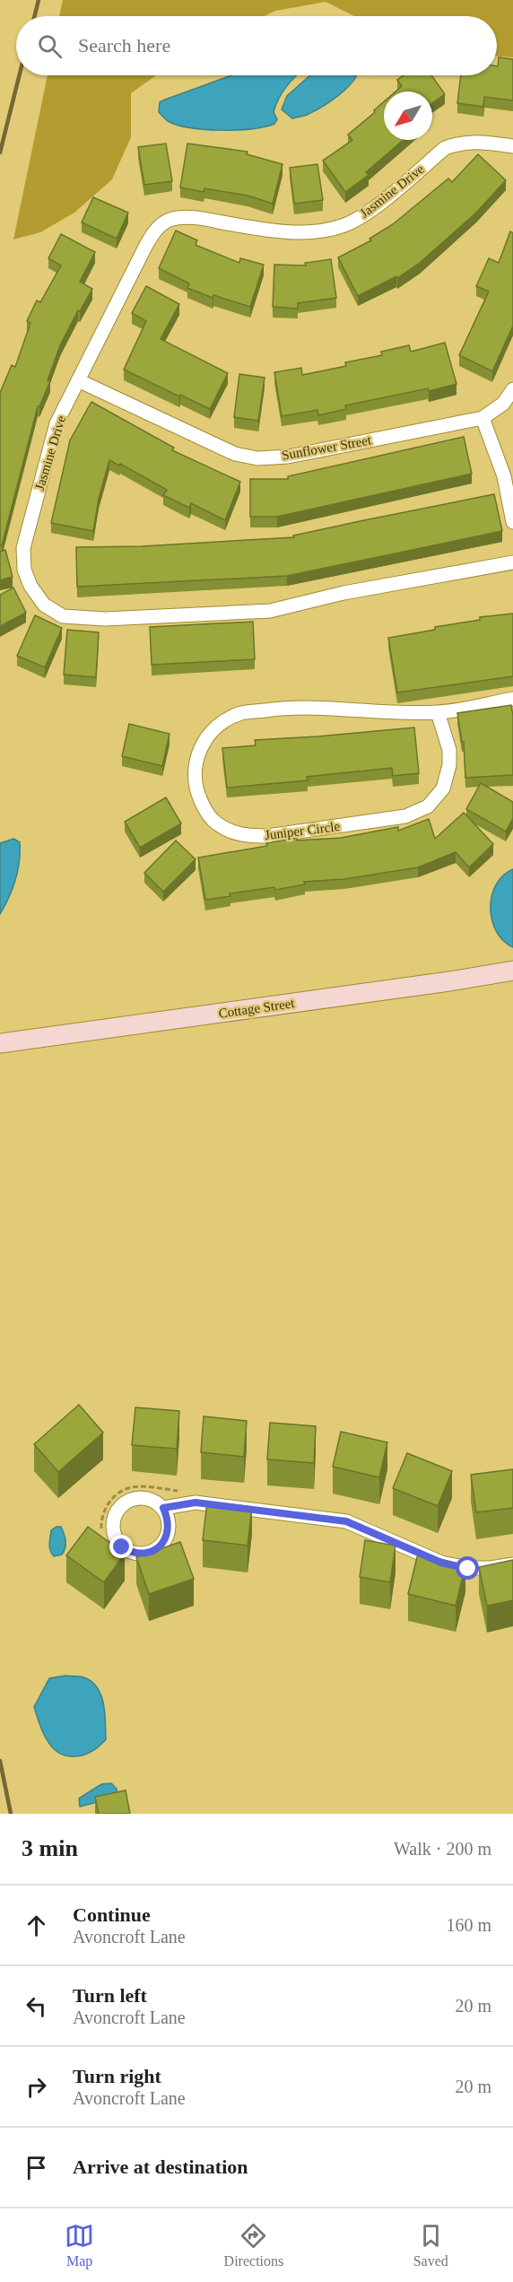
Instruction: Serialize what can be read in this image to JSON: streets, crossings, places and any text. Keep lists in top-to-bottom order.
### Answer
{
  "streets": {
    "street": [
      "Jasmine Drive",
      "Sunflower Street",
      "Juniper Circle",
      "Cottage Street"
    ]
  },
  "crossings": [
    ["Jasmine Drive", "Sunflower Street"]
  ],
  "north": "bottom left",
  "page": {
    "search": "Search here",
    "heading": ["3 min", "Walk · 200 m"],
    "list": [
      ["Continue", "Avoncroft Lane", "160 m"],
      ["Turn left", "Avoncroft Lane", "20 m"],
      ["Turn right", "Avoncroft Lane", "20 m"],
      "Arrive at destination"
    ],
    "nav": ["Map", "Directions", "Saved"]
  }
}
